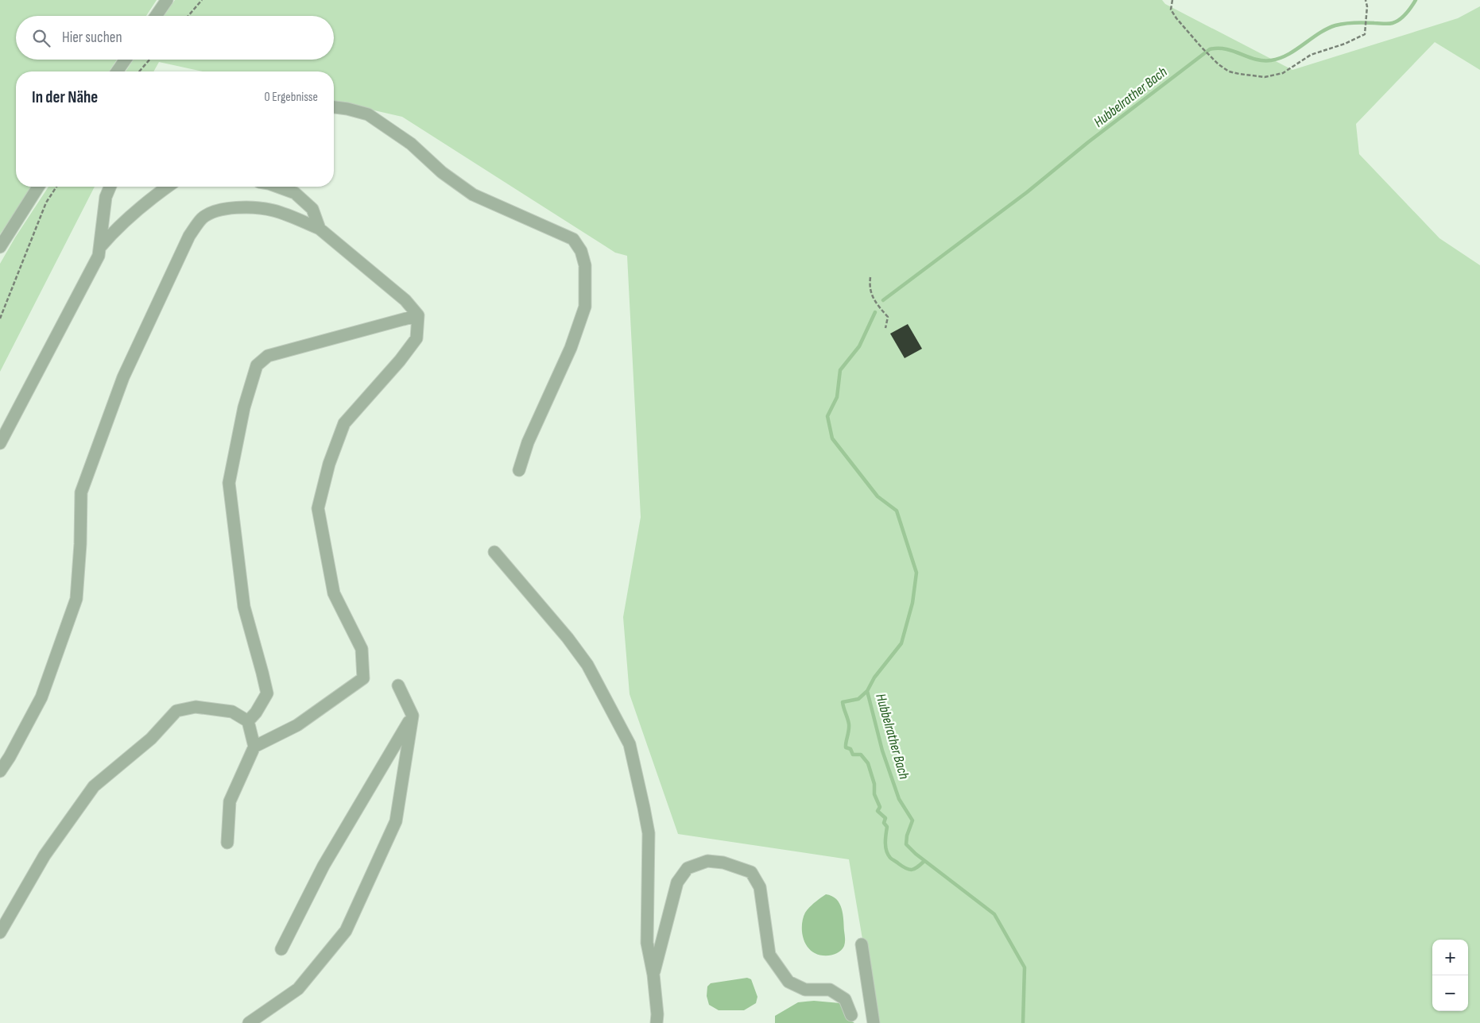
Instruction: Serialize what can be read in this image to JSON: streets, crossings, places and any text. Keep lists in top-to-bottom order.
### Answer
{
  "water": ["Hubbelrather Bach"],
  "page": {
    "search": "Hier suchen",
    "heading": ["In der Nähe", "0 Ergebnisse"],
    "map_buttons": ["+", "−"]
  }
}
